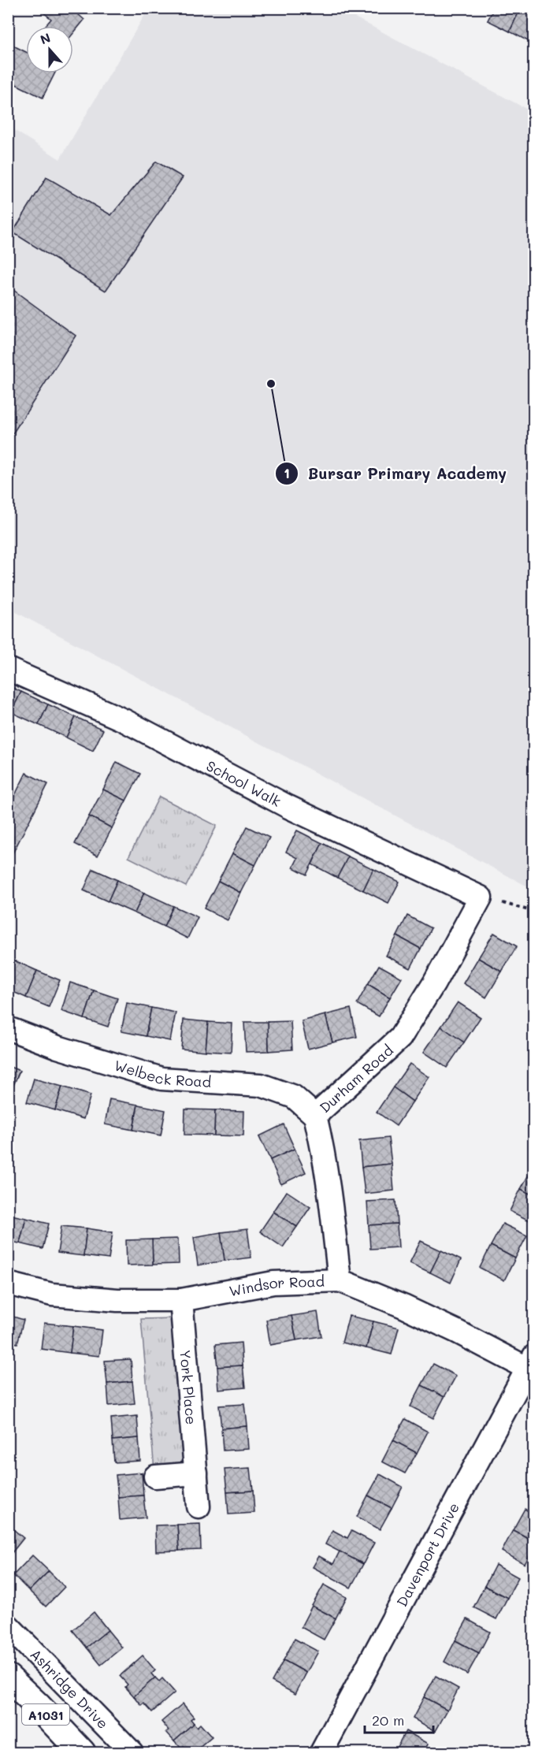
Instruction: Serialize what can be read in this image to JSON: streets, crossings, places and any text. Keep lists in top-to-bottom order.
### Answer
{
  "streets": {
    "main road": ["A1031"],
    "street": [
      "School Walk",
      "Welbeck Road",
      "Durham Road",
      "Windsor Road",
      "York Place",
      "Davenport Drive",
      "Ashridge Drive"
    ]
  },
  "crossings": [
    ["School Walk", "Durham Road"],
    ["Welbeck Road", "Durham Road"],
    ["Durham Road", "Windsor Road"],
    ["Windsor Road", "York Place"],
    ["Windsor Road", "Davenport Drive"]
  ],
  "places": ["Bursar Primary Academy"],
  "scale_bar": "20 m",
  "north": "top"
}
